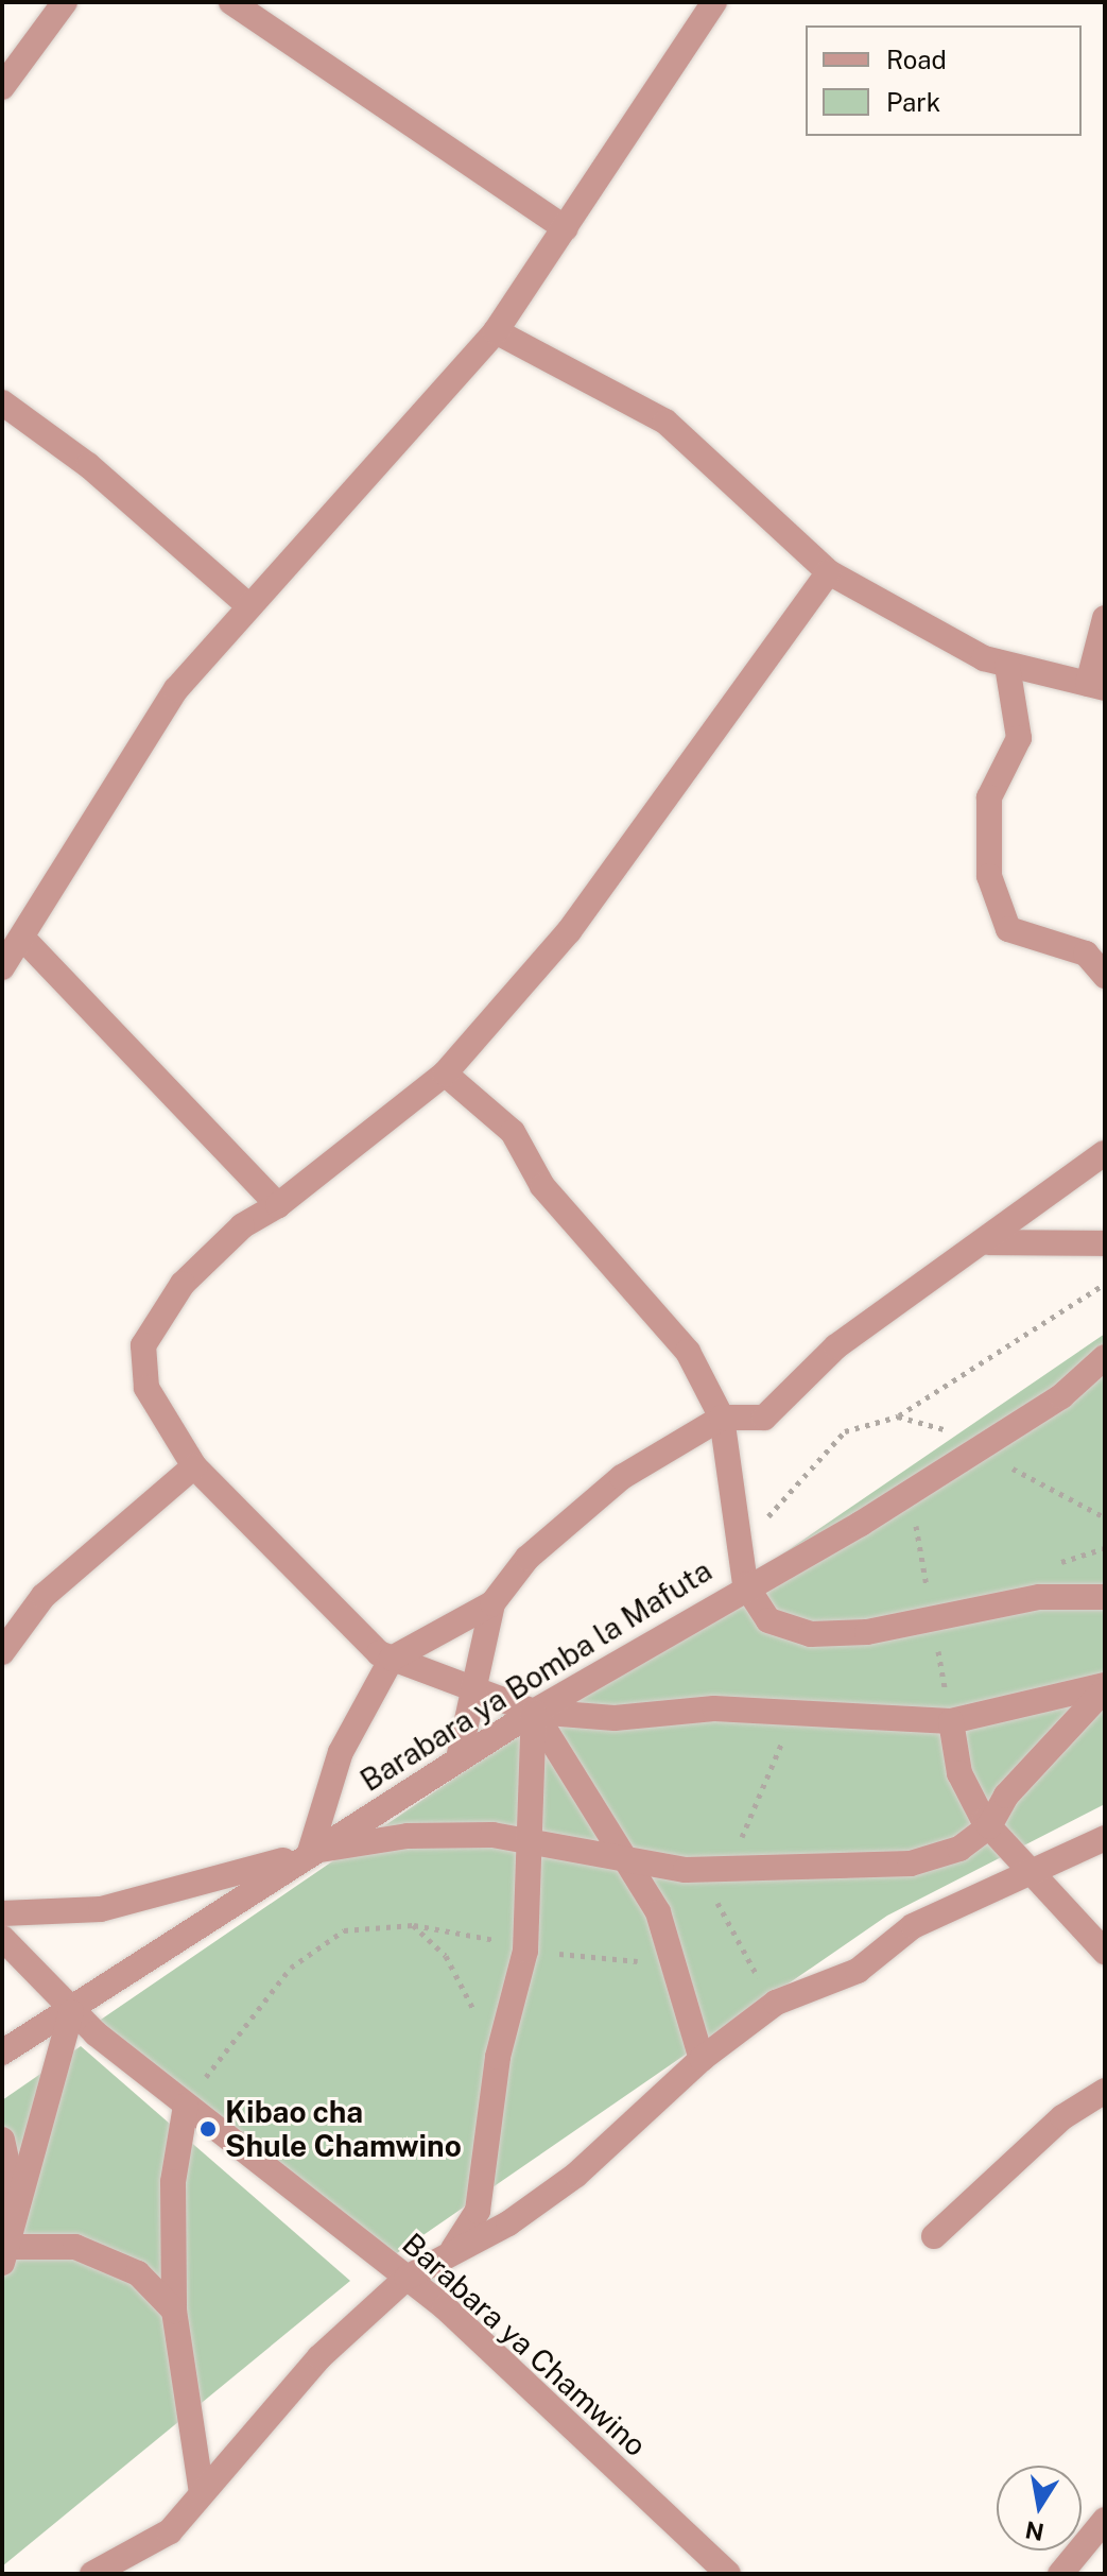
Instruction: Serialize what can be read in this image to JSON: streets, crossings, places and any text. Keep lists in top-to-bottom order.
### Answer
{
  "streets": {
    "street": ["Barabara ya Bomba la Mafuta", "Barabara ya Chamwino"]
  },
  "crossings": [
    ["Barabara ya Bomba la Mafuta", "Barabara ya Chamwino"]
  ],
  "places": ["Kibao cha Shule Chamwino"],
  "legend": ["Road", "Park"],
  "north": "bottom"
}
